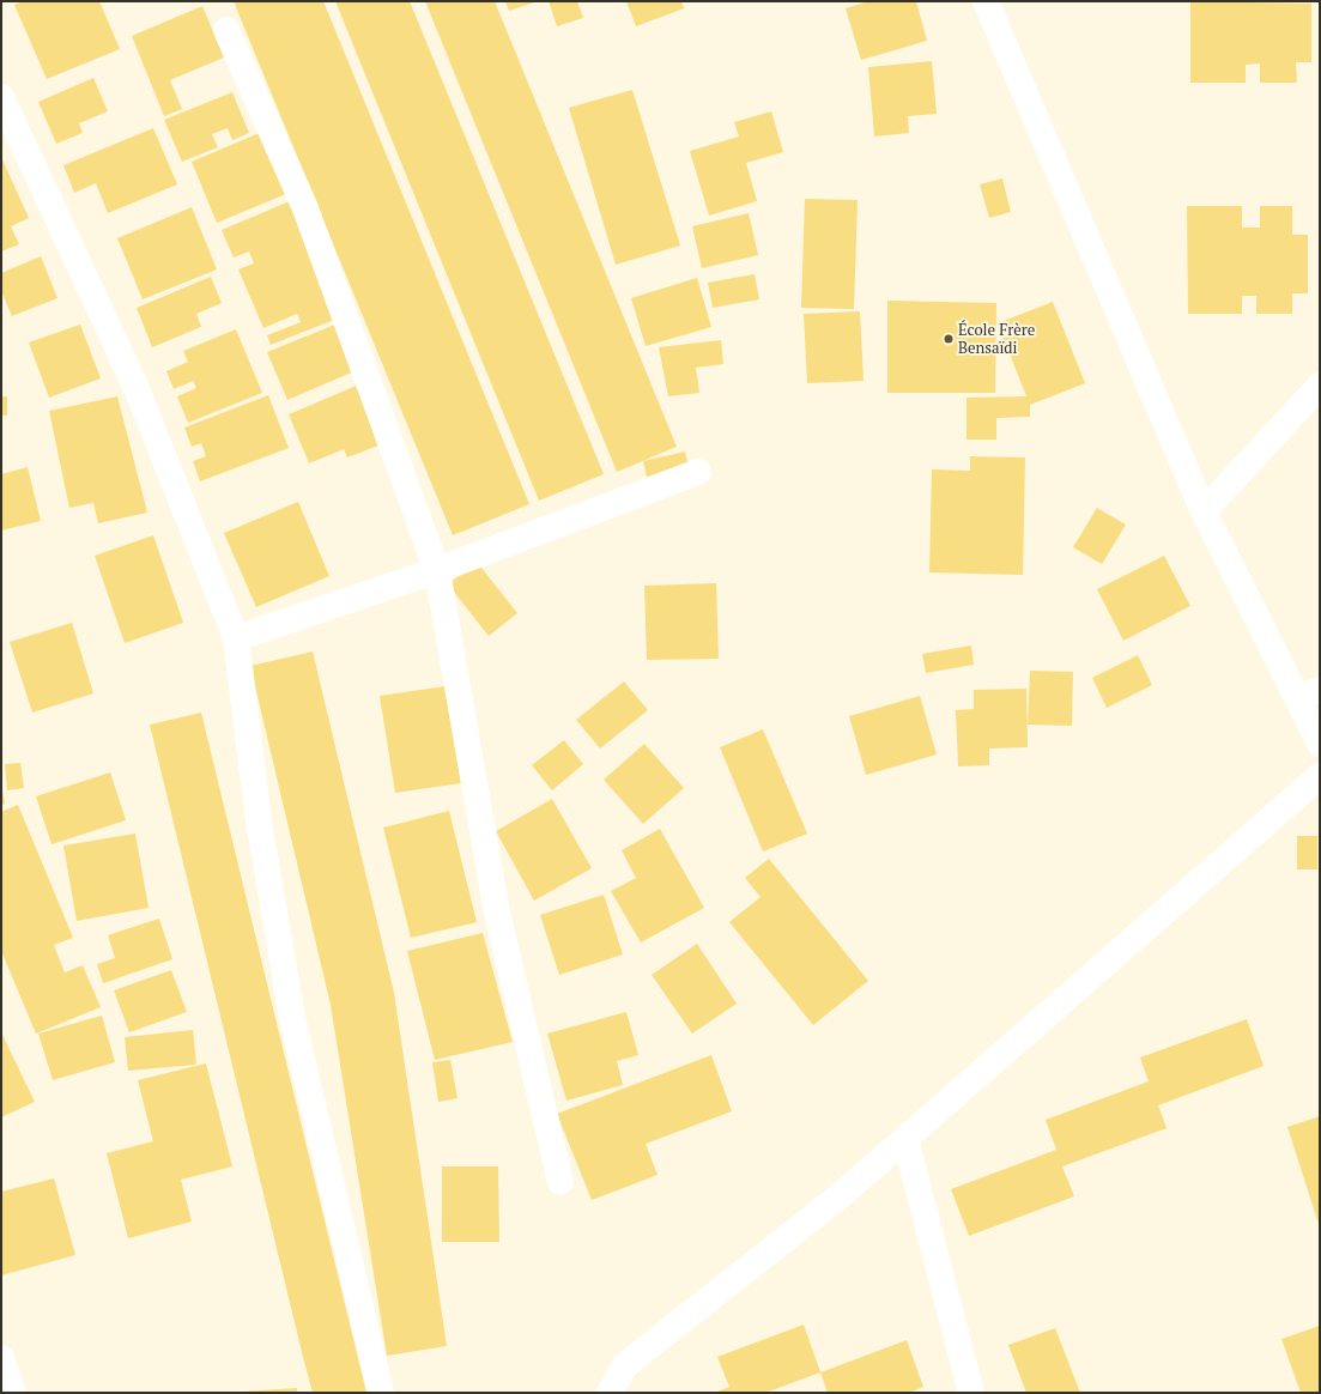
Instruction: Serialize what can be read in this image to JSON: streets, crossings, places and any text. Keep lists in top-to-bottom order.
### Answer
{
  "places": ["École Frère Bensaïdi"]
}
